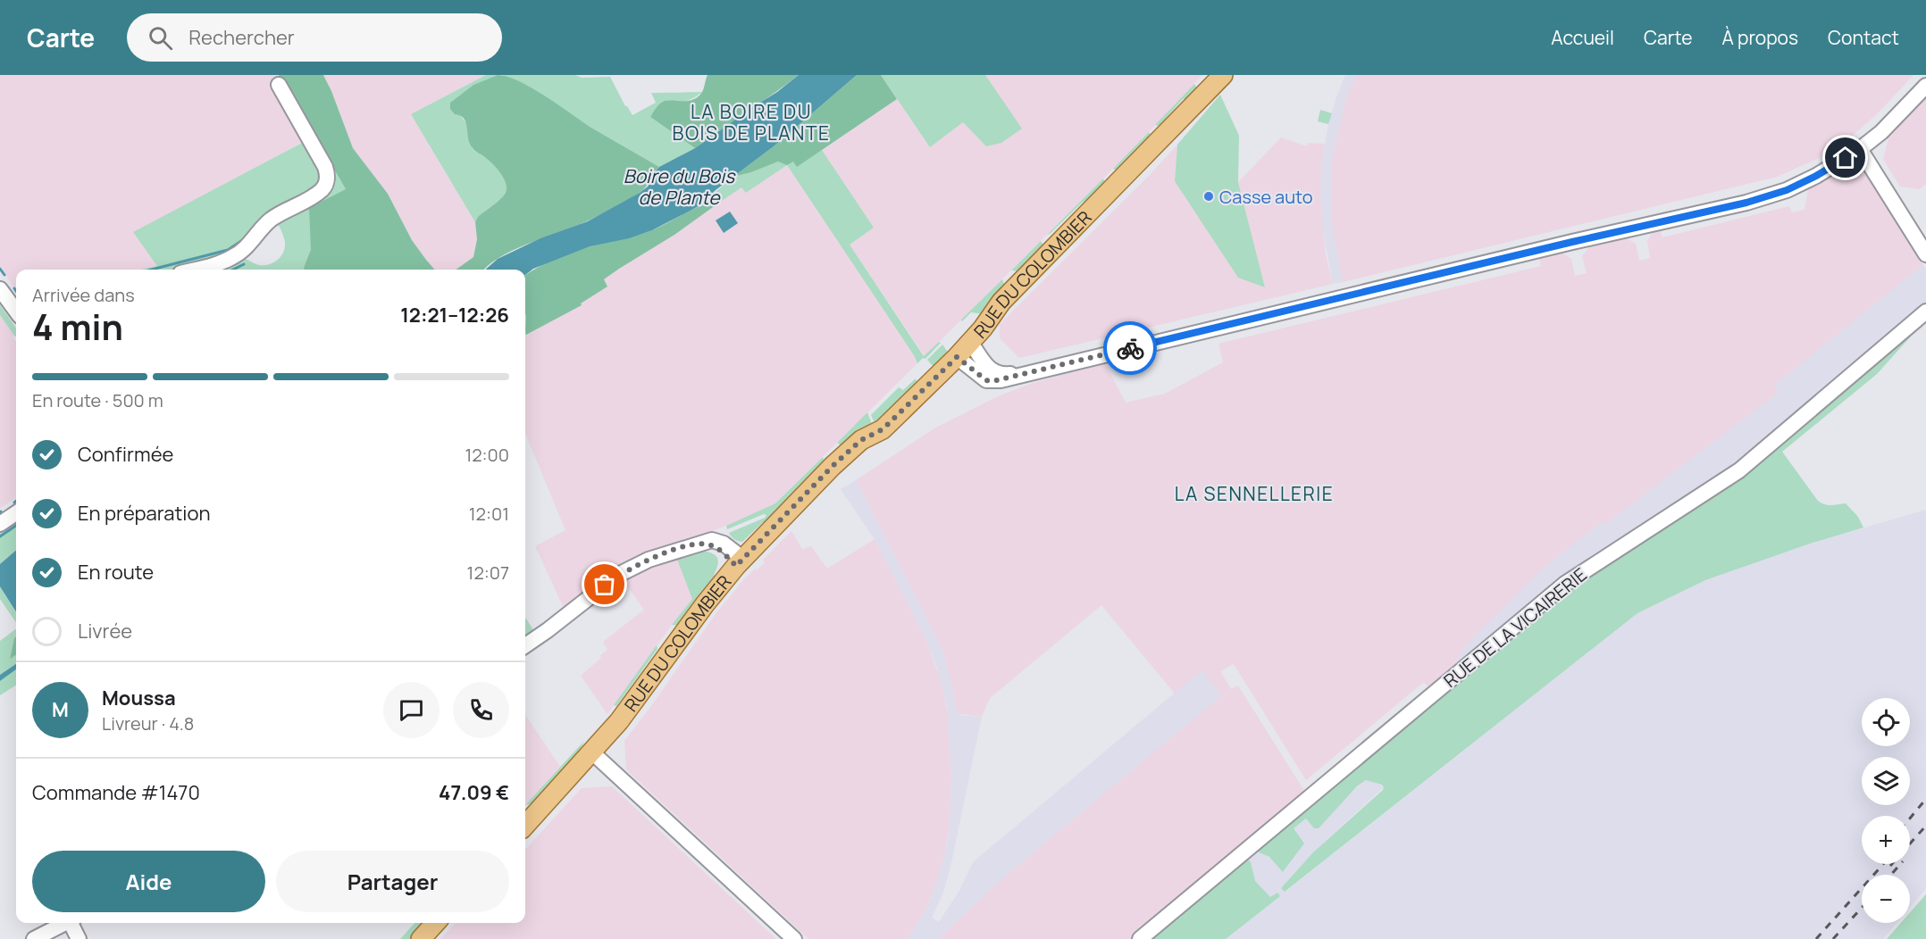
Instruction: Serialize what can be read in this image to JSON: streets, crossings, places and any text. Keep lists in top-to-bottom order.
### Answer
{
  "streets": {
    "main road": ["RUE DU COLOMBIER"],
    "street": ["RUE DE LA VICAIRERIE"]
  },
  "districts": ["LA BOIRE DU BOIS DE PLANTE", "LA SENNELLERIE"],
  "water": ["Boire du Bois de Plante"],
  "places": ["Casse auto"],
  "page": {
    "header": "Carte",
    "search": "Rechercher",
    "nav": [
      "Accueil",
      "Carte",
      "À propos",
      "Contact"
    ],
    "heading": ["4 min", "Arrivée dans", "12:21–12:26"],
    "panel": [
      "Moussa",
      "Livreur · 4.8",
      "Commande #1470",
      "47.09 €"
    ],
    "bar": "En route · 500 m",
    "list": [
      ["Confirmée", "12:00"],
      ["En préparation", "12:01"],
      ["En route", "12:07"],
      "Livrée"
    ],
    "round": "M",
    "map_buttons": ["+", "−"],
    "buttons": ["Aide", "Partager"]
  }
}
